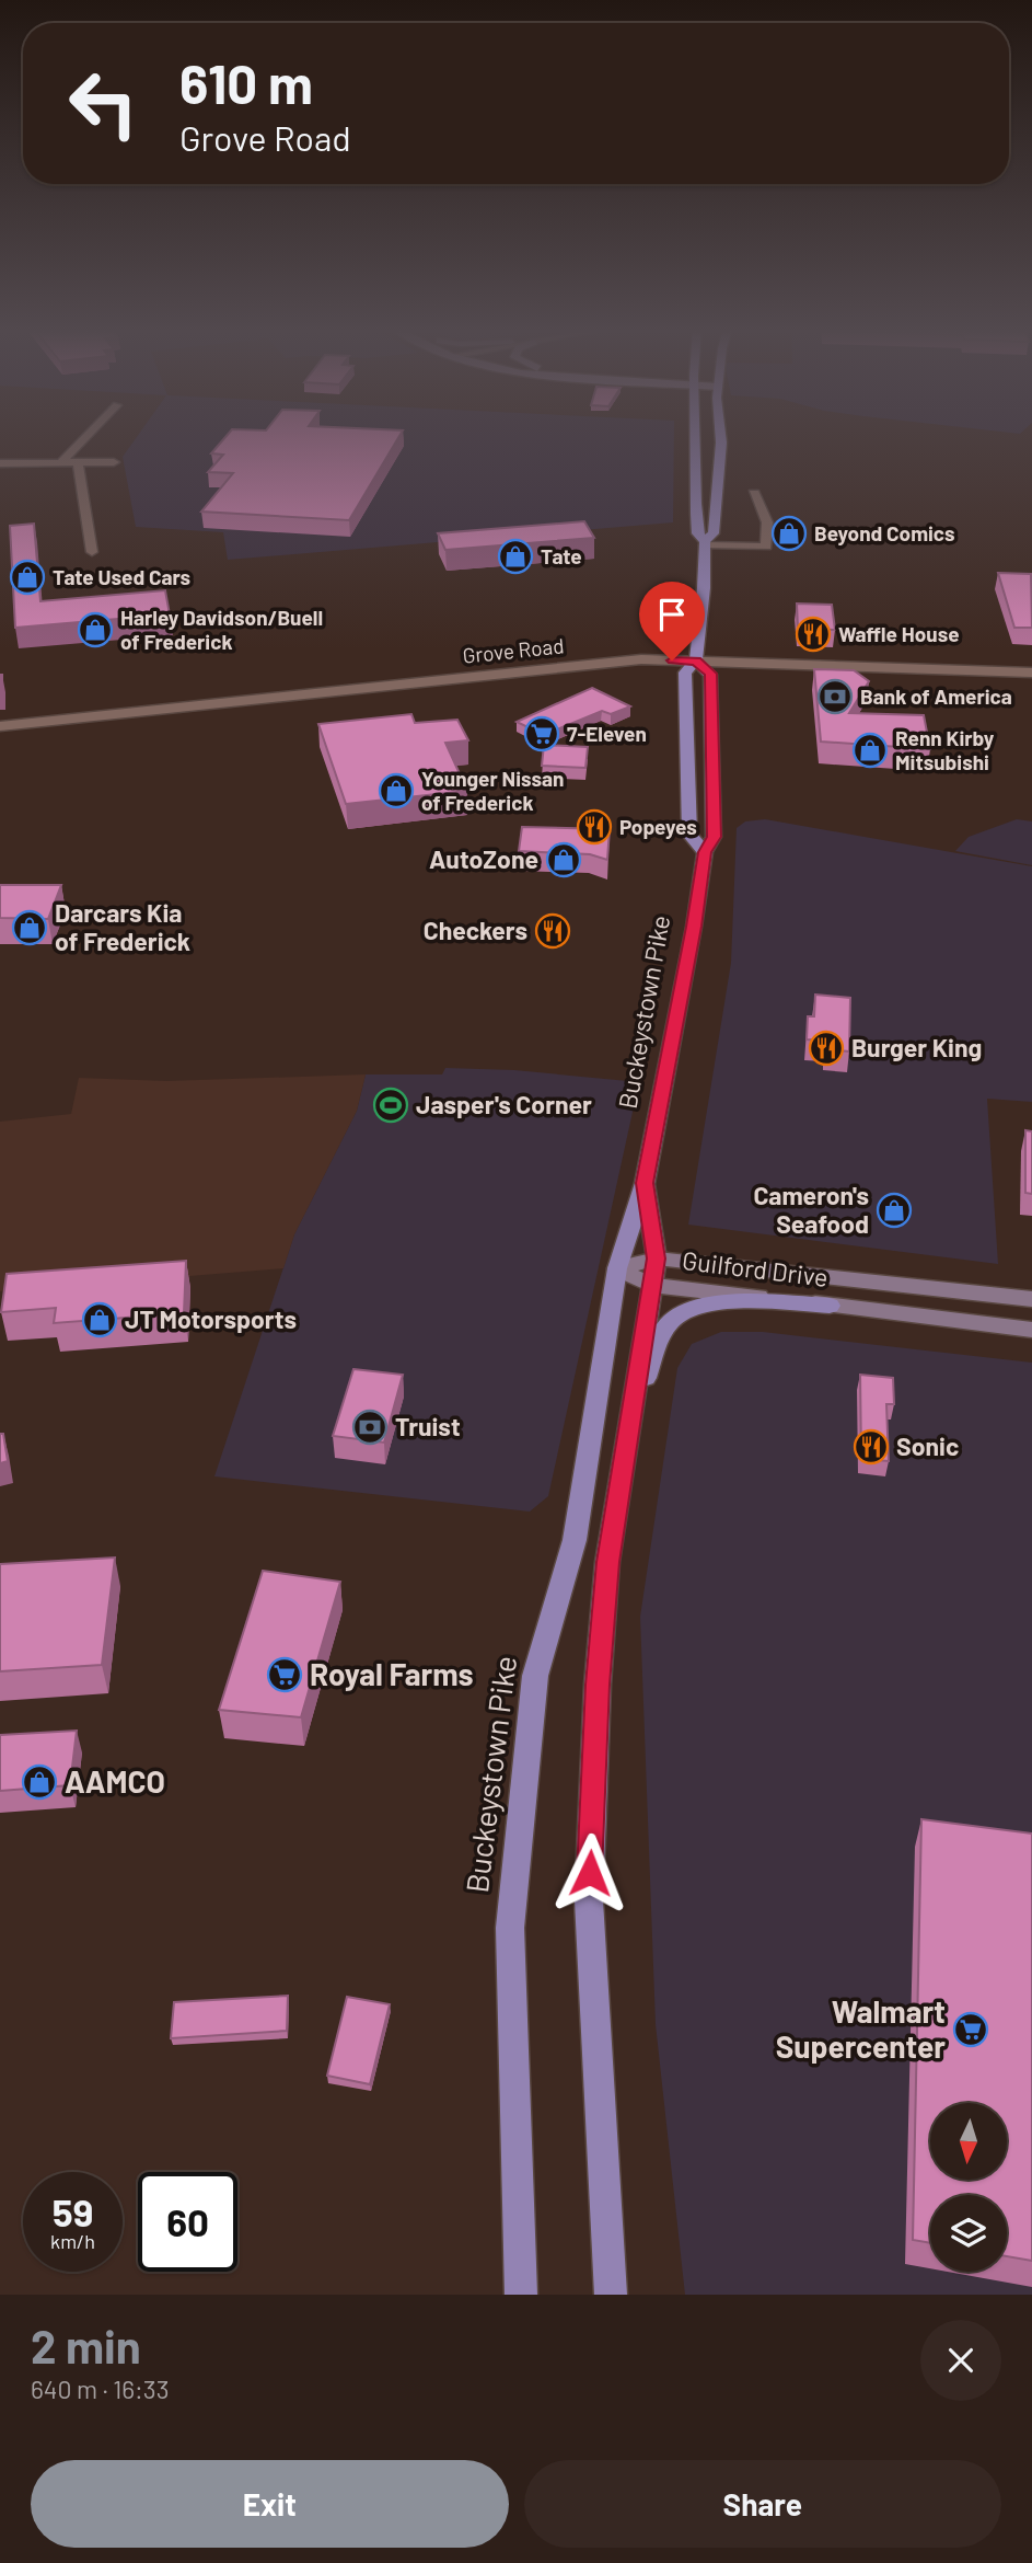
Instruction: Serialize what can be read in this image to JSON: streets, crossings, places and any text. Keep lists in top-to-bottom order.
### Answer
{
  "streets": {
    "main road": ["Buckeystown Pike", "Guilford Drive"],
    "street": ["Grove Road"]
  },
  "crossings": [
    ["Grove Road", "Buckeystown Pike"],
    ["Buckeystown Pike", "Guilford Drive"]
  ],
  "places": {
    "shop": [
      "Beyond Comics",
      "Tate",
      "Tate Used Cars",
      "Harley Davidson/Buell of Frederick",
      "Renn Kirby Mitsubishi",
      "Younger Nissan of Frederick",
      "AutoZone",
      "Darcars Kia of Frederick",
      "Cameron's Seafood",
      "JT Motorsports",
      "AAMCO"
    ],
    "restaurant": [
      "Waffle House",
      "Popeyes",
      "Checkers",
      "Burger King",
      "Sonic"
    ],
    "bank": ["Bank of America", "Truist"],
    "supermarket": ["7-Eleven", "Royal Farms", "Walmart Supercenter"],
    "sports": ["Jasper's Corner"]
  },
  "north": "bottom",
  "page": {
    "turn": ["610 m", "Grove Road"],
    "speed": "59 km/h",
    "limit": "60",
    "heading": ["2 min", "640 m · 16:33"],
    "buttons": ["Exit", "Share"]
  }
}
